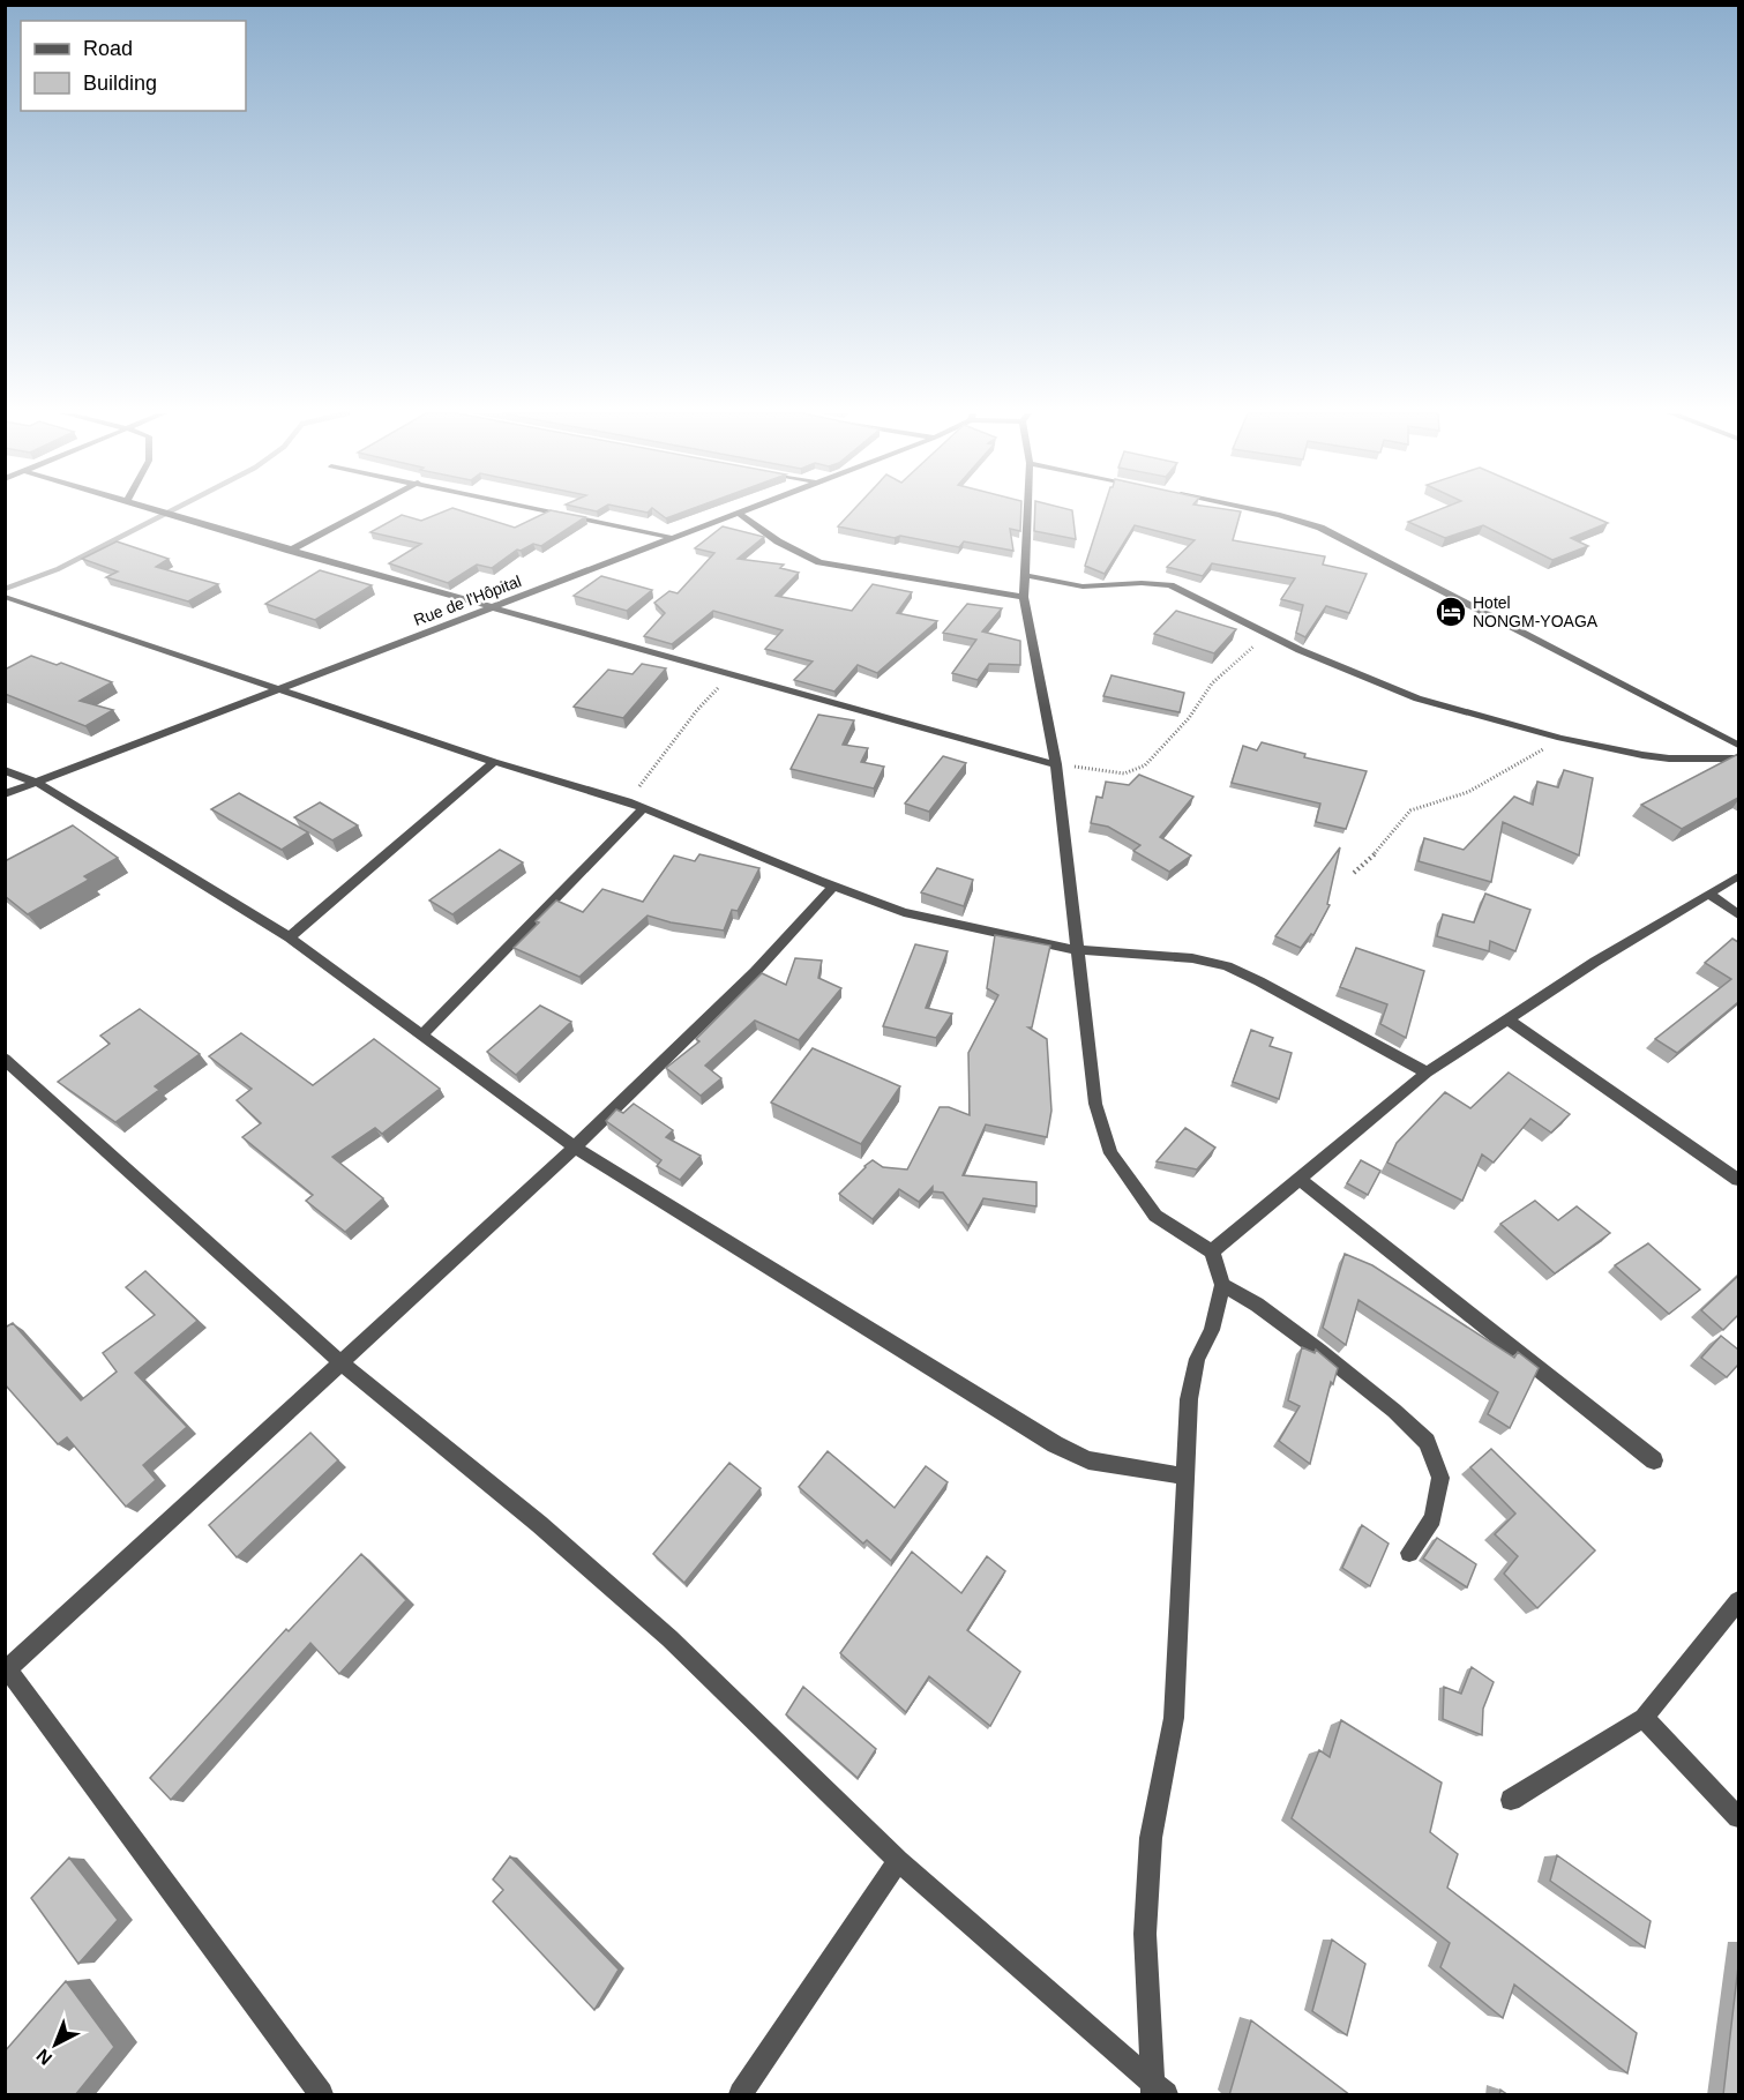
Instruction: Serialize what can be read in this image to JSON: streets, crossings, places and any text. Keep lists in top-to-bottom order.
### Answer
{
  "streets": {
    "street": ["Rue de l'Hôpital"]
  },
  "places": {
    "hotel": ["Hotel NONGM-YOAGA"]
  },
  "legend": ["Road", "Building"],
  "north": "bottom left"
}
